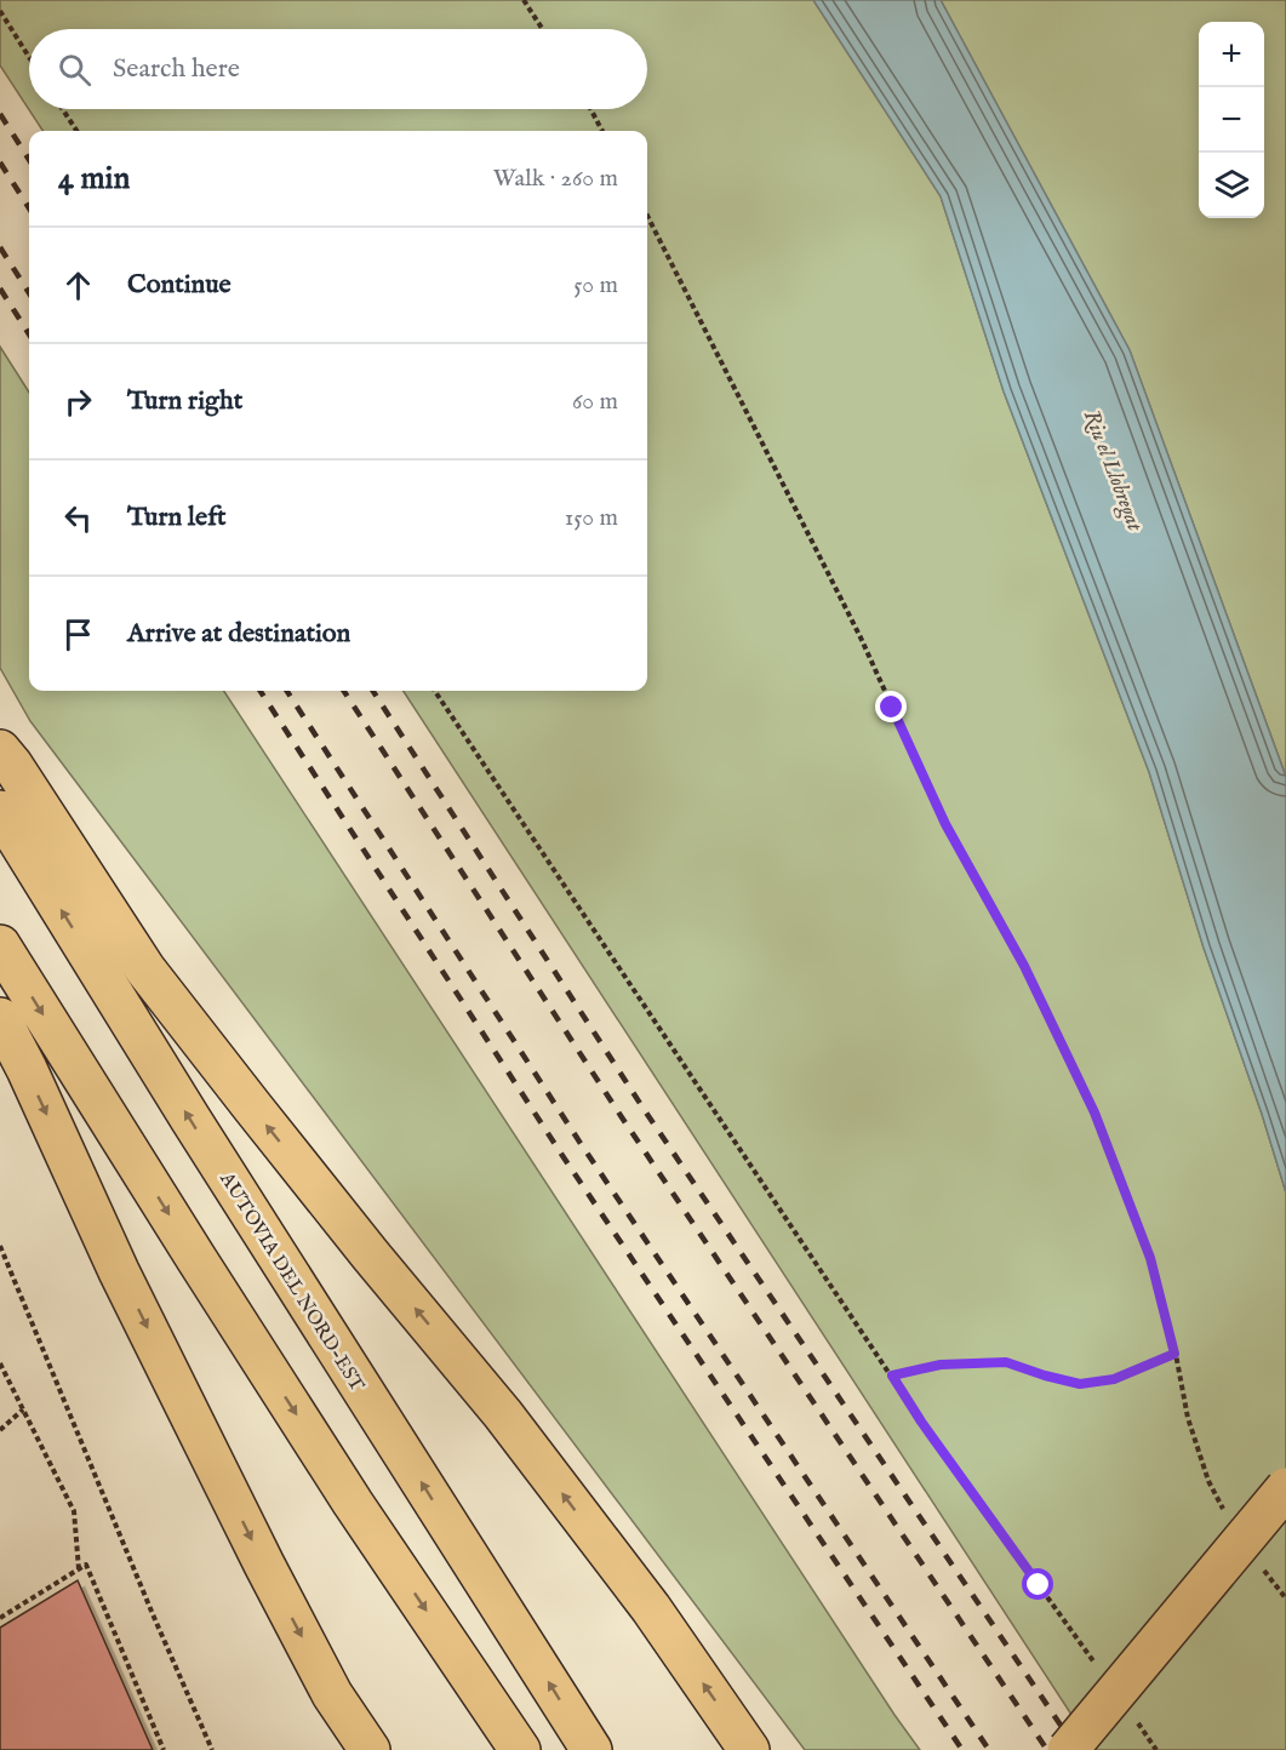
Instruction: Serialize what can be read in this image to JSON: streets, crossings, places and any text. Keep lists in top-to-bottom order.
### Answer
{
  "streets": {
    "main road": ["AUTOVIA DEL NORD-EST"]
  },
  "water": ["Riu el Llobregat"],
  "page": {
    "map_buttons": ["+", "−"],
    "search": "Search here",
    "heading": ["4 min", "Walk · 260 m"],
    "list": [
      ["Continue", "50 m"],
      ["Turn right", "60 m"],
      ["Turn left", "150 m"],
      "Arrive at destination"
    ]
  }
}
